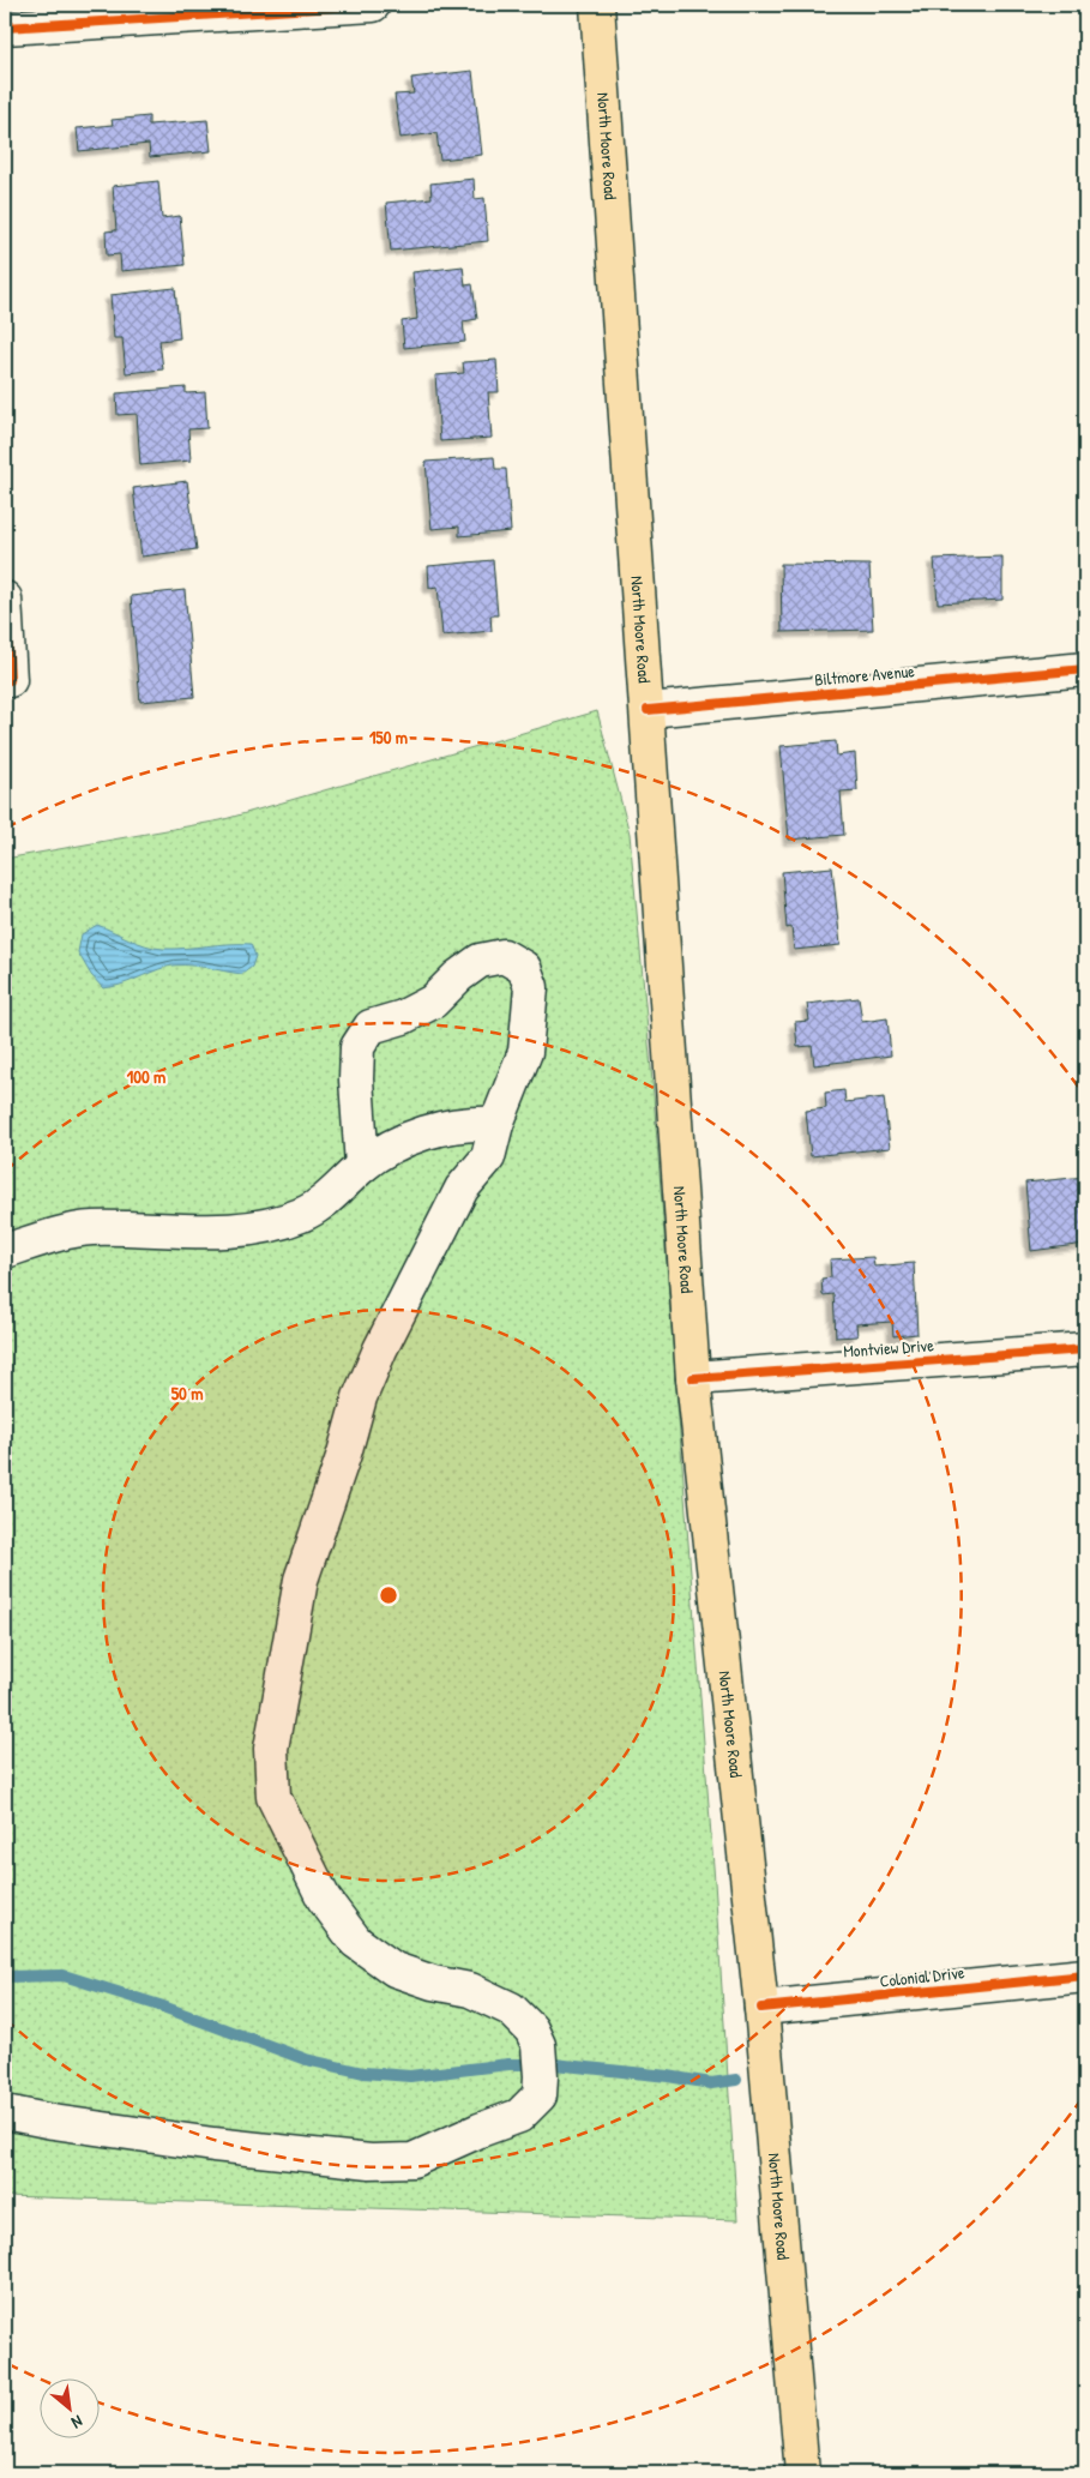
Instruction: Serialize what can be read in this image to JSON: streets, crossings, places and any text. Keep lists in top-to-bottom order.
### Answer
{
  "streets": {
    "main road": ["North Moore Road"],
    "street": ["Biltmore Avenue", "Montview Drive", "Colonial Drive"]
  },
  "crossings": [
    ["North Moore Road", "Biltmore Avenue"],
    ["North Moore Road", "Montview Drive"],
    ["North Moore Road", "Colonial Drive"]
  ],
  "north": "bottom right",
  "rings": ["150 m", "100 m", "50 m"]
}
